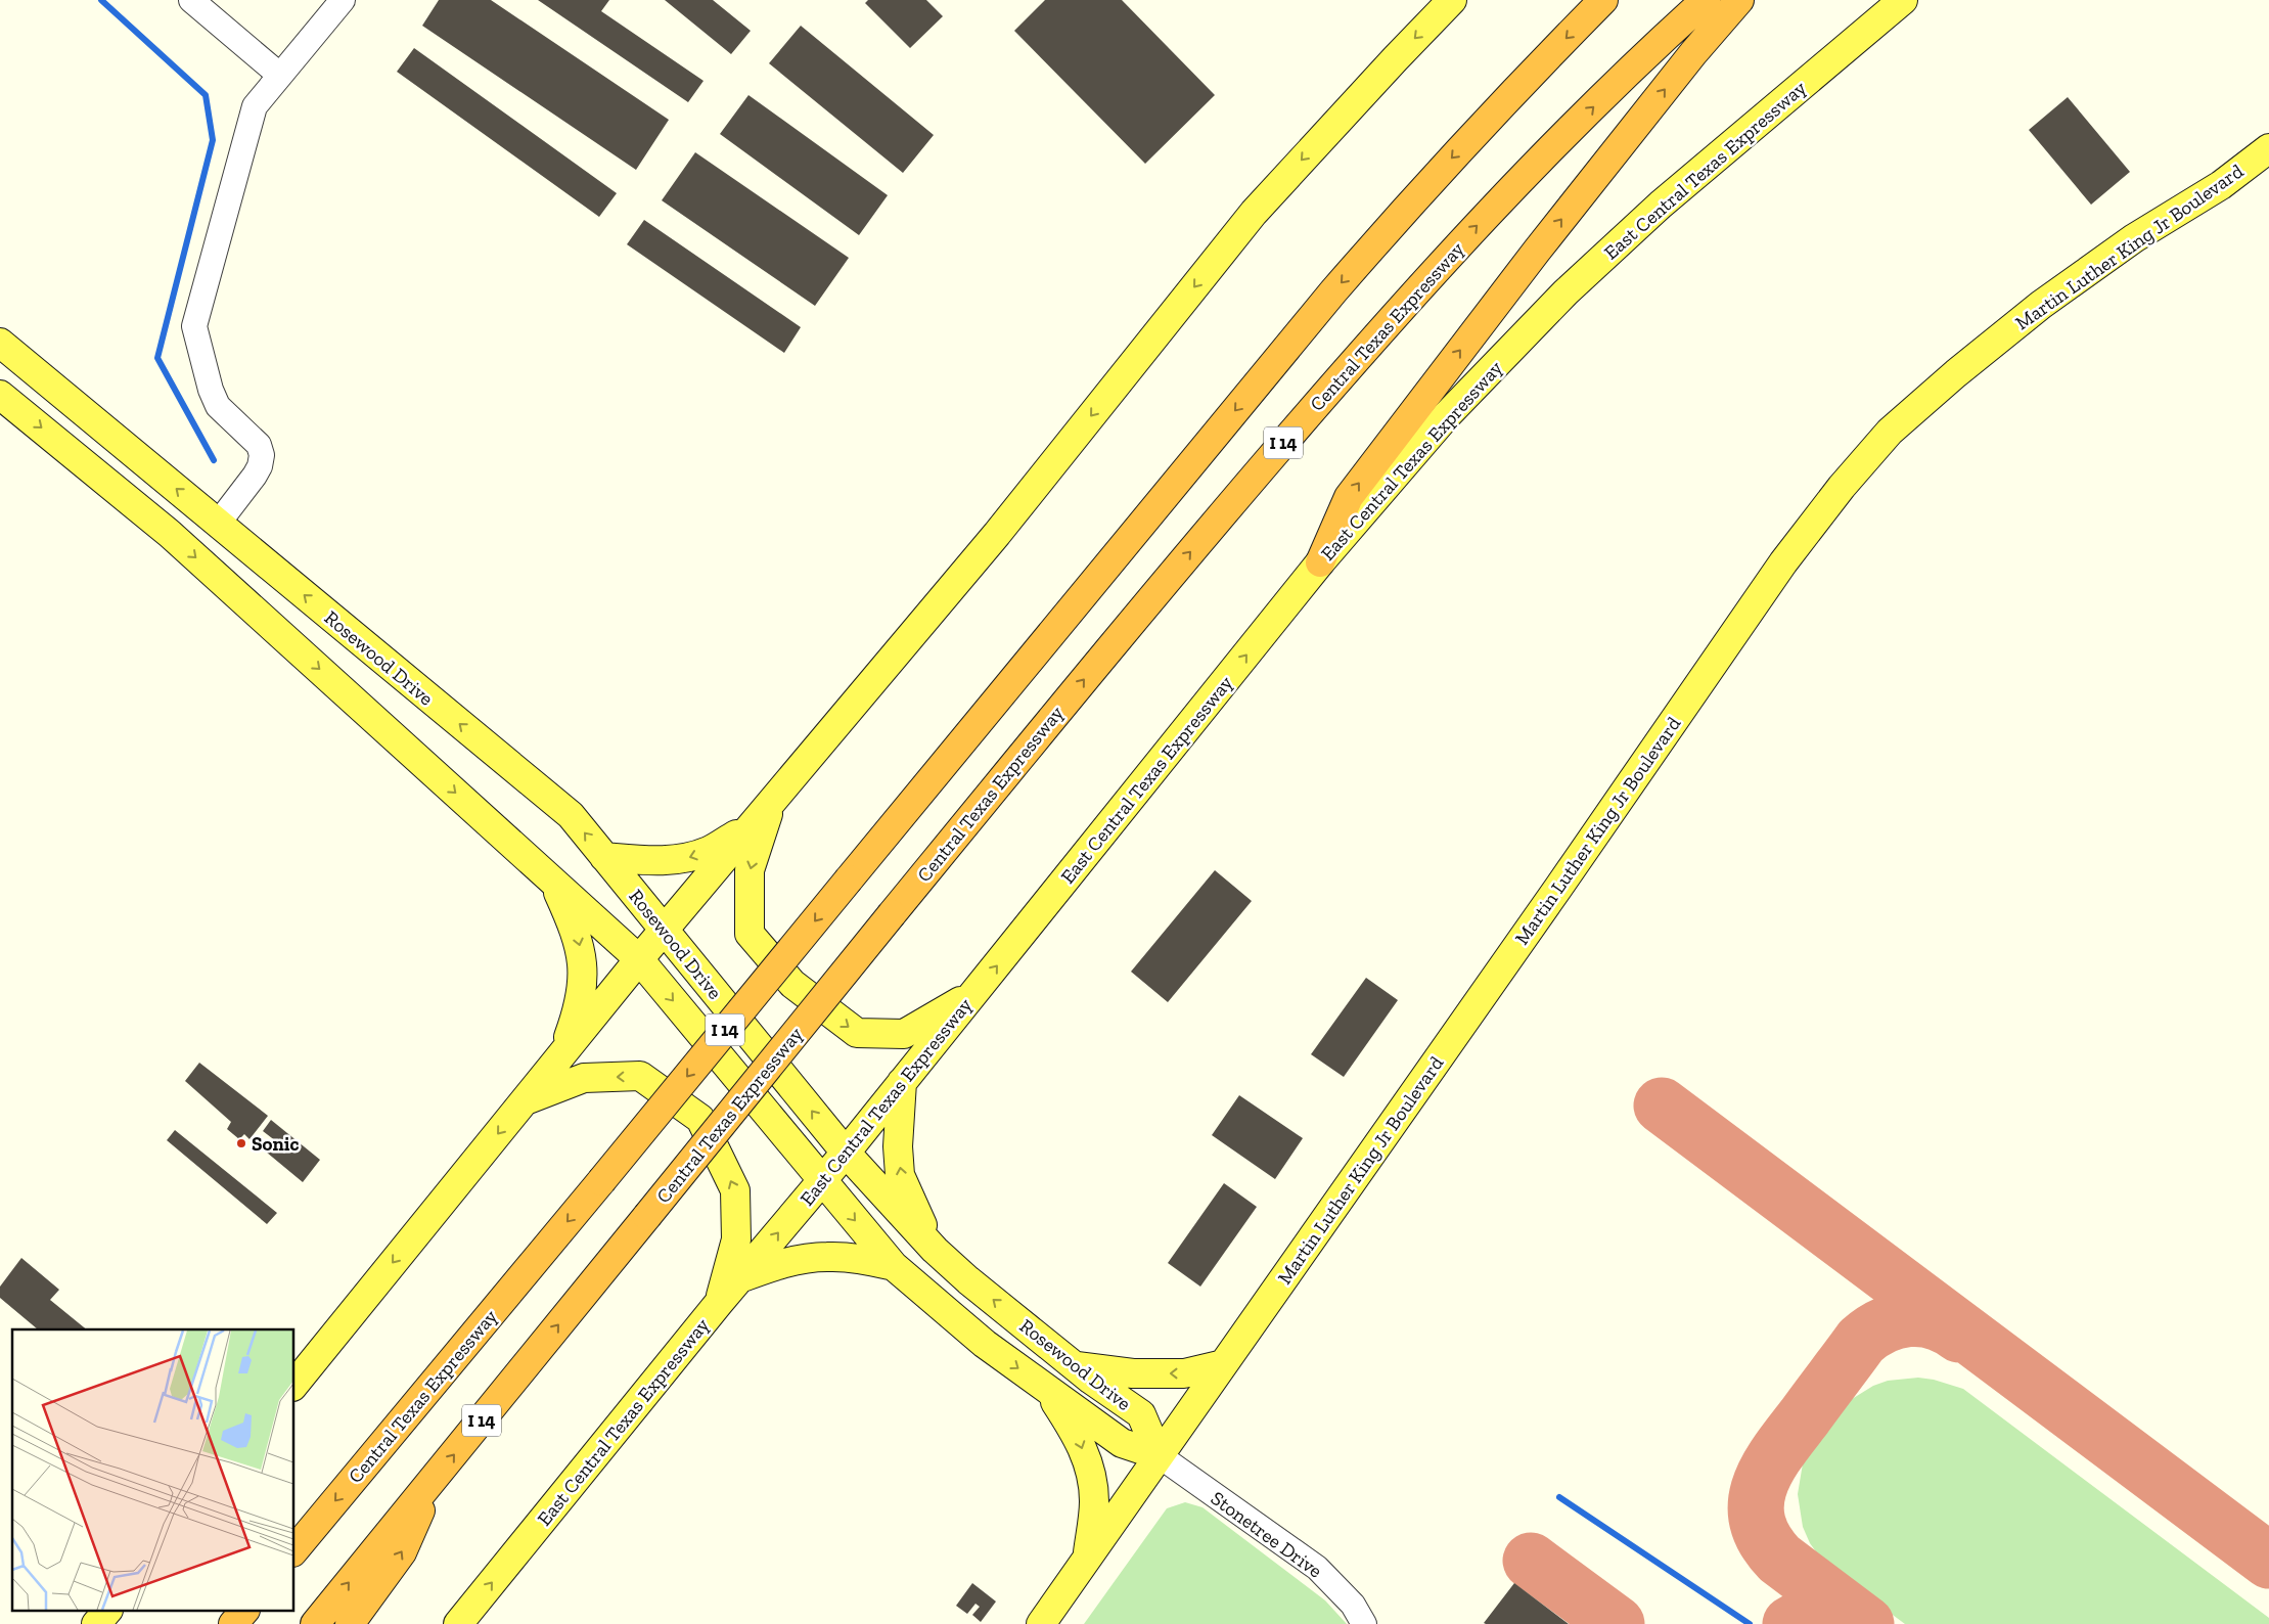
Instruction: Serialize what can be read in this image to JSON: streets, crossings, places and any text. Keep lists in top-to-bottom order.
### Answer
{
  "streets": {
    "highway": ["Central Texas Expressway", "I 14"],
    "main road": ["East Central Texas Expressway", "Martin Luther King Jr Boulevard", "Rosewood Drive"],
    "street": ["Stonetree Drive"]
  },
  "crossings": [
    ["East Central Texas Expressway", "Rosewood Drive"],
    ["Martin Luther King Jr Boulevard", "Rosewood Drive"],
    ["Martin Luther King Jr Boulevard", "Stonetree Drive"],
    ["Rosewood Drive", "Stonetree Drive"]
  ],
  "one_way": ["East Central Texas Expressway"],
  "places": ["Sonic"]
}
